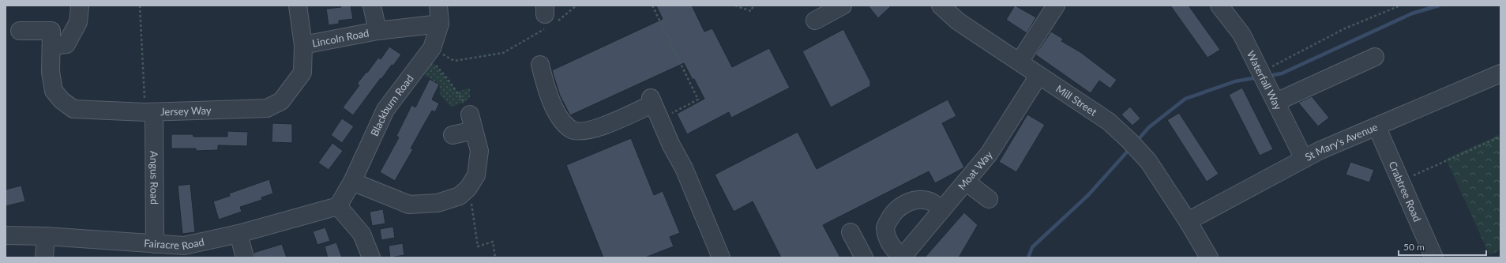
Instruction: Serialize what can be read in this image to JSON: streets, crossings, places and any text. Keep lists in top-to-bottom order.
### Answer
{
  "streets": {
    "street": [
      "Lincoln Road",
      "Waterfall Way",
      "Mill Street",
      "Blackburn Road",
      "Jersey Way",
      "St Mary's Avenue",
      "Moat Way",
      "Angus Road",
      "Crabtree Road",
      "Fairacre Road"
    ]
  },
  "crossings": [
    ["Lincoln Road", "Blackburn Road"],
    ["Lincoln Road", "Jersey Way"],
    ["Waterfall Way", "St Mary's Avenue"],
    ["Mill Street", "St Mary's Avenue"],
    ["Mill Street", "Moat Way"],
    ["Blackburn Road", "Fairacre Road"],
    ["Jersey Way", "Angus Road"],
    ["St Mary's Avenue", "Crabtree Road"],
    ["Angus Road", "Fairacre Road"]
  ],
  "scale_bar": "50 m"
}
